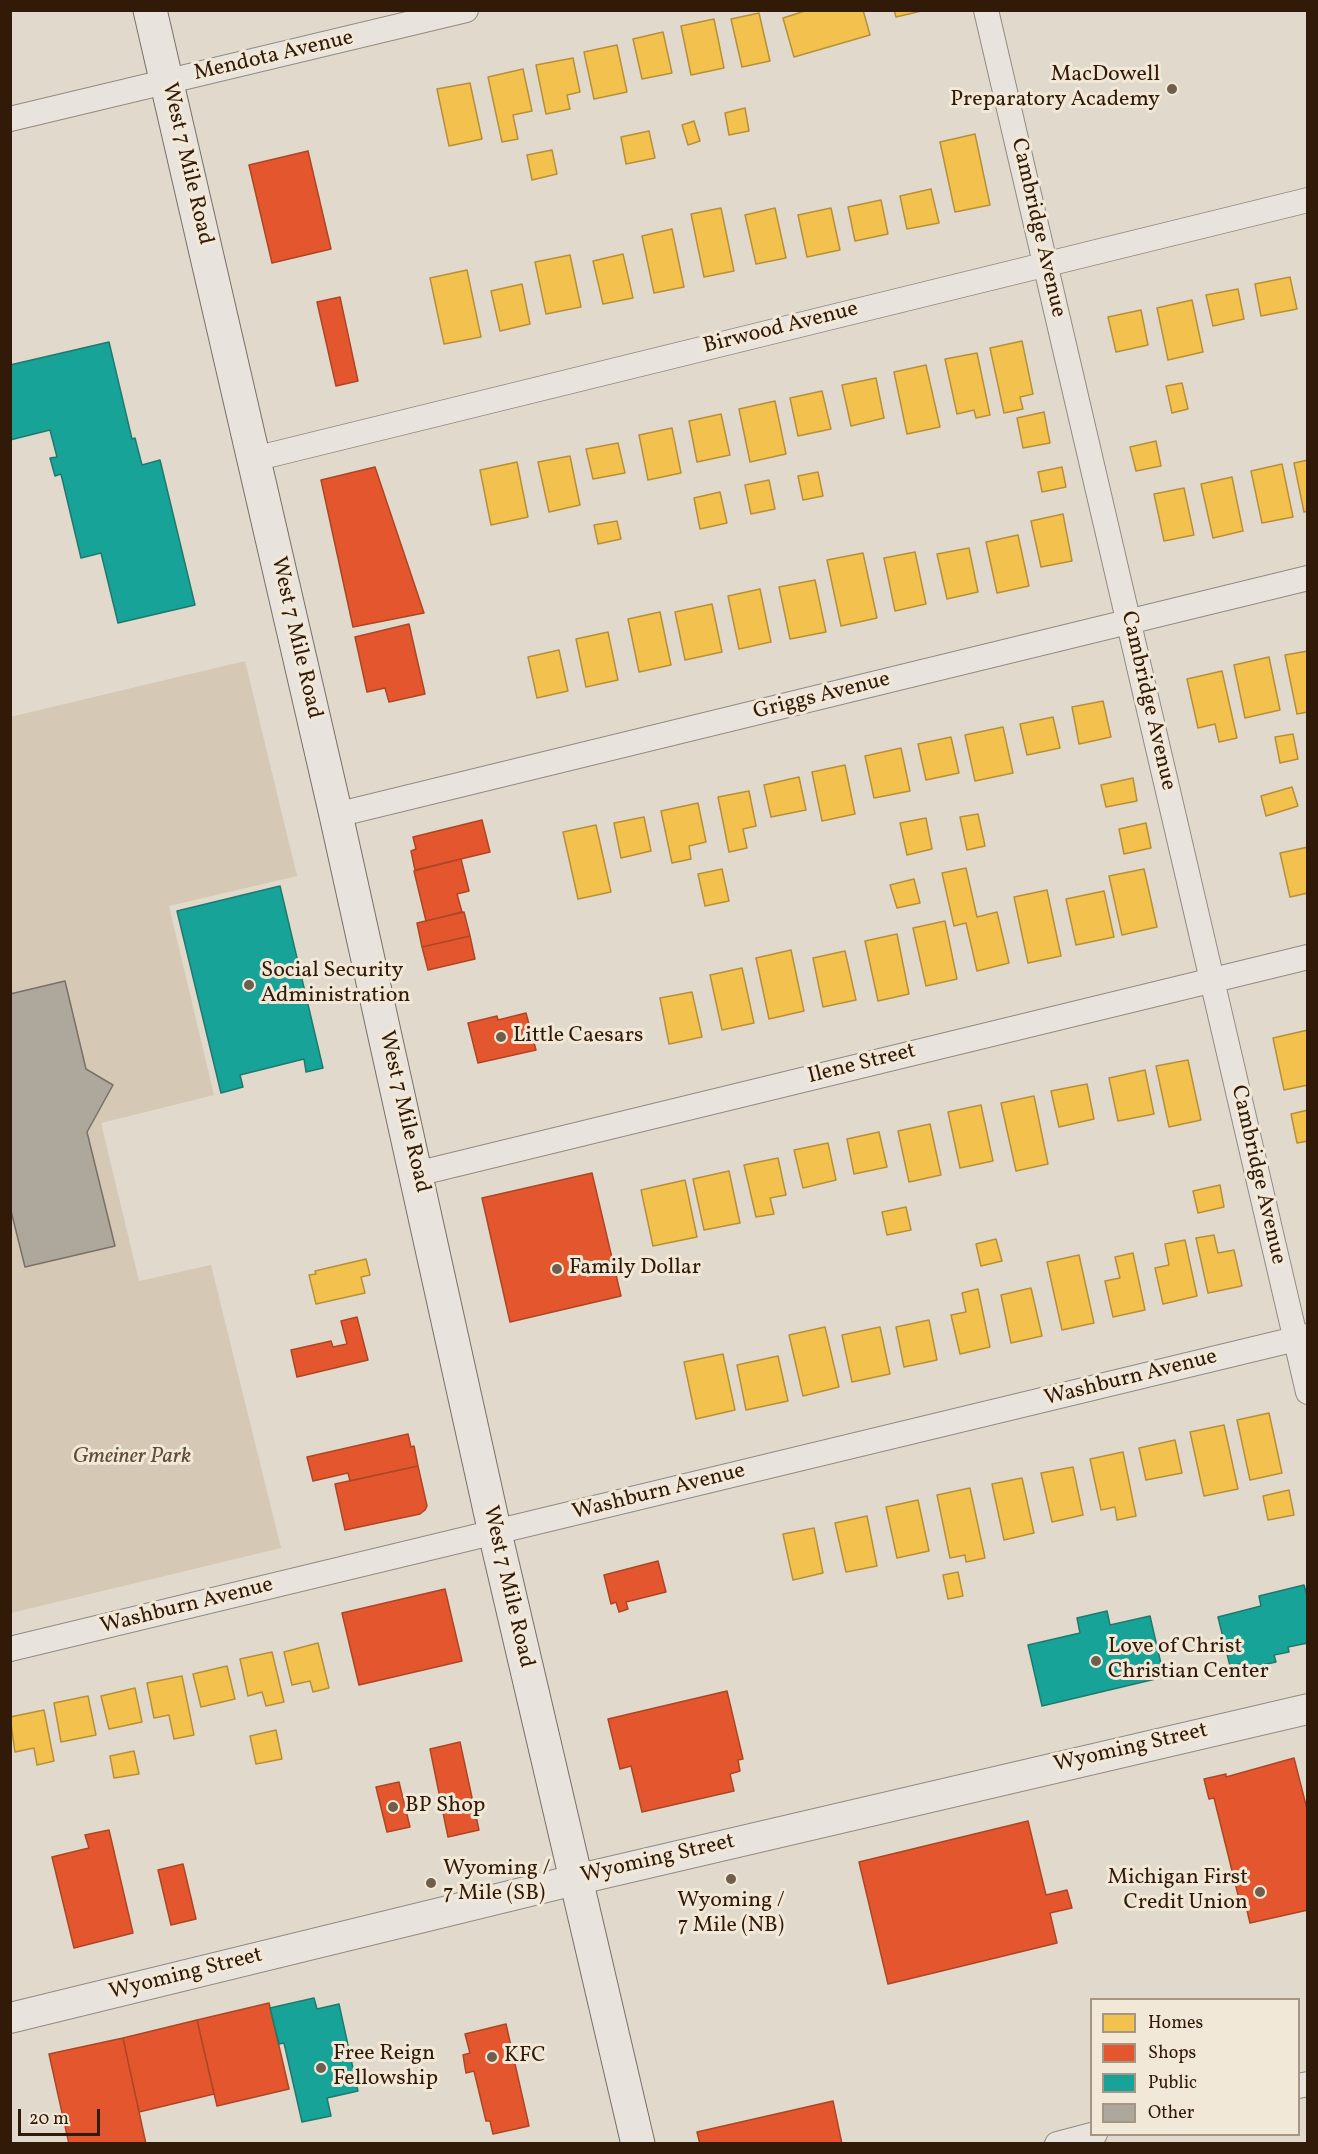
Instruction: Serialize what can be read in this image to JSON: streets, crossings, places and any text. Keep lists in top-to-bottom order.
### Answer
{
  "streets": {
    "main road": ["West 7 Mile Road"],
    "street": [
      "Mendota Avenue",
      "Cambridge Avenue",
      "Birwood Avenue",
      "Griggs Avenue",
      "Ilene Street",
      "Washburn Avenue",
      "Wyoming Street"
    ]
  },
  "crossings": [
    ["Mendota Avenue", "West 7 Mile Road"],
    ["West 7 Mile Road", "Birwood Avenue"],
    ["West 7 Mile Road", "Griggs Avenue"],
    ["West 7 Mile Road", "Ilene Street"],
    ["West 7 Mile Road", "Washburn Avenue"],
    ["West 7 Mile Road", "Wyoming Street"],
    ["Cambridge Avenue", "Birwood Avenue"],
    ["Cambridge Avenue", "Griggs Avenue"],
    ["Cambridge Avenue", "Ilene Street"],
    ["Cambridge Avenue", "Washburn Avenue"]
  ],
  "parks": ["Gmeiner Park"],
  "places": [
    "MacDowell Preparatory Academy",
    "Social Security Administration",
    "Little Caesars",
    "Family Dollar",
    "Love of Christ Christian Center",
    "BP Shop",
    "Wyoming / 7 Mile (NB)",
    "Wyoming / 7 Mile (SB)",
    "Michigan First Credit Union",
    "KFC",
    "Free Reign Fellowship"
  ],
  "legend": [
    "Homes",
    "Shops",
    "Public",
    "Other"
  ],
  "scale_bar": "20 m"
}
